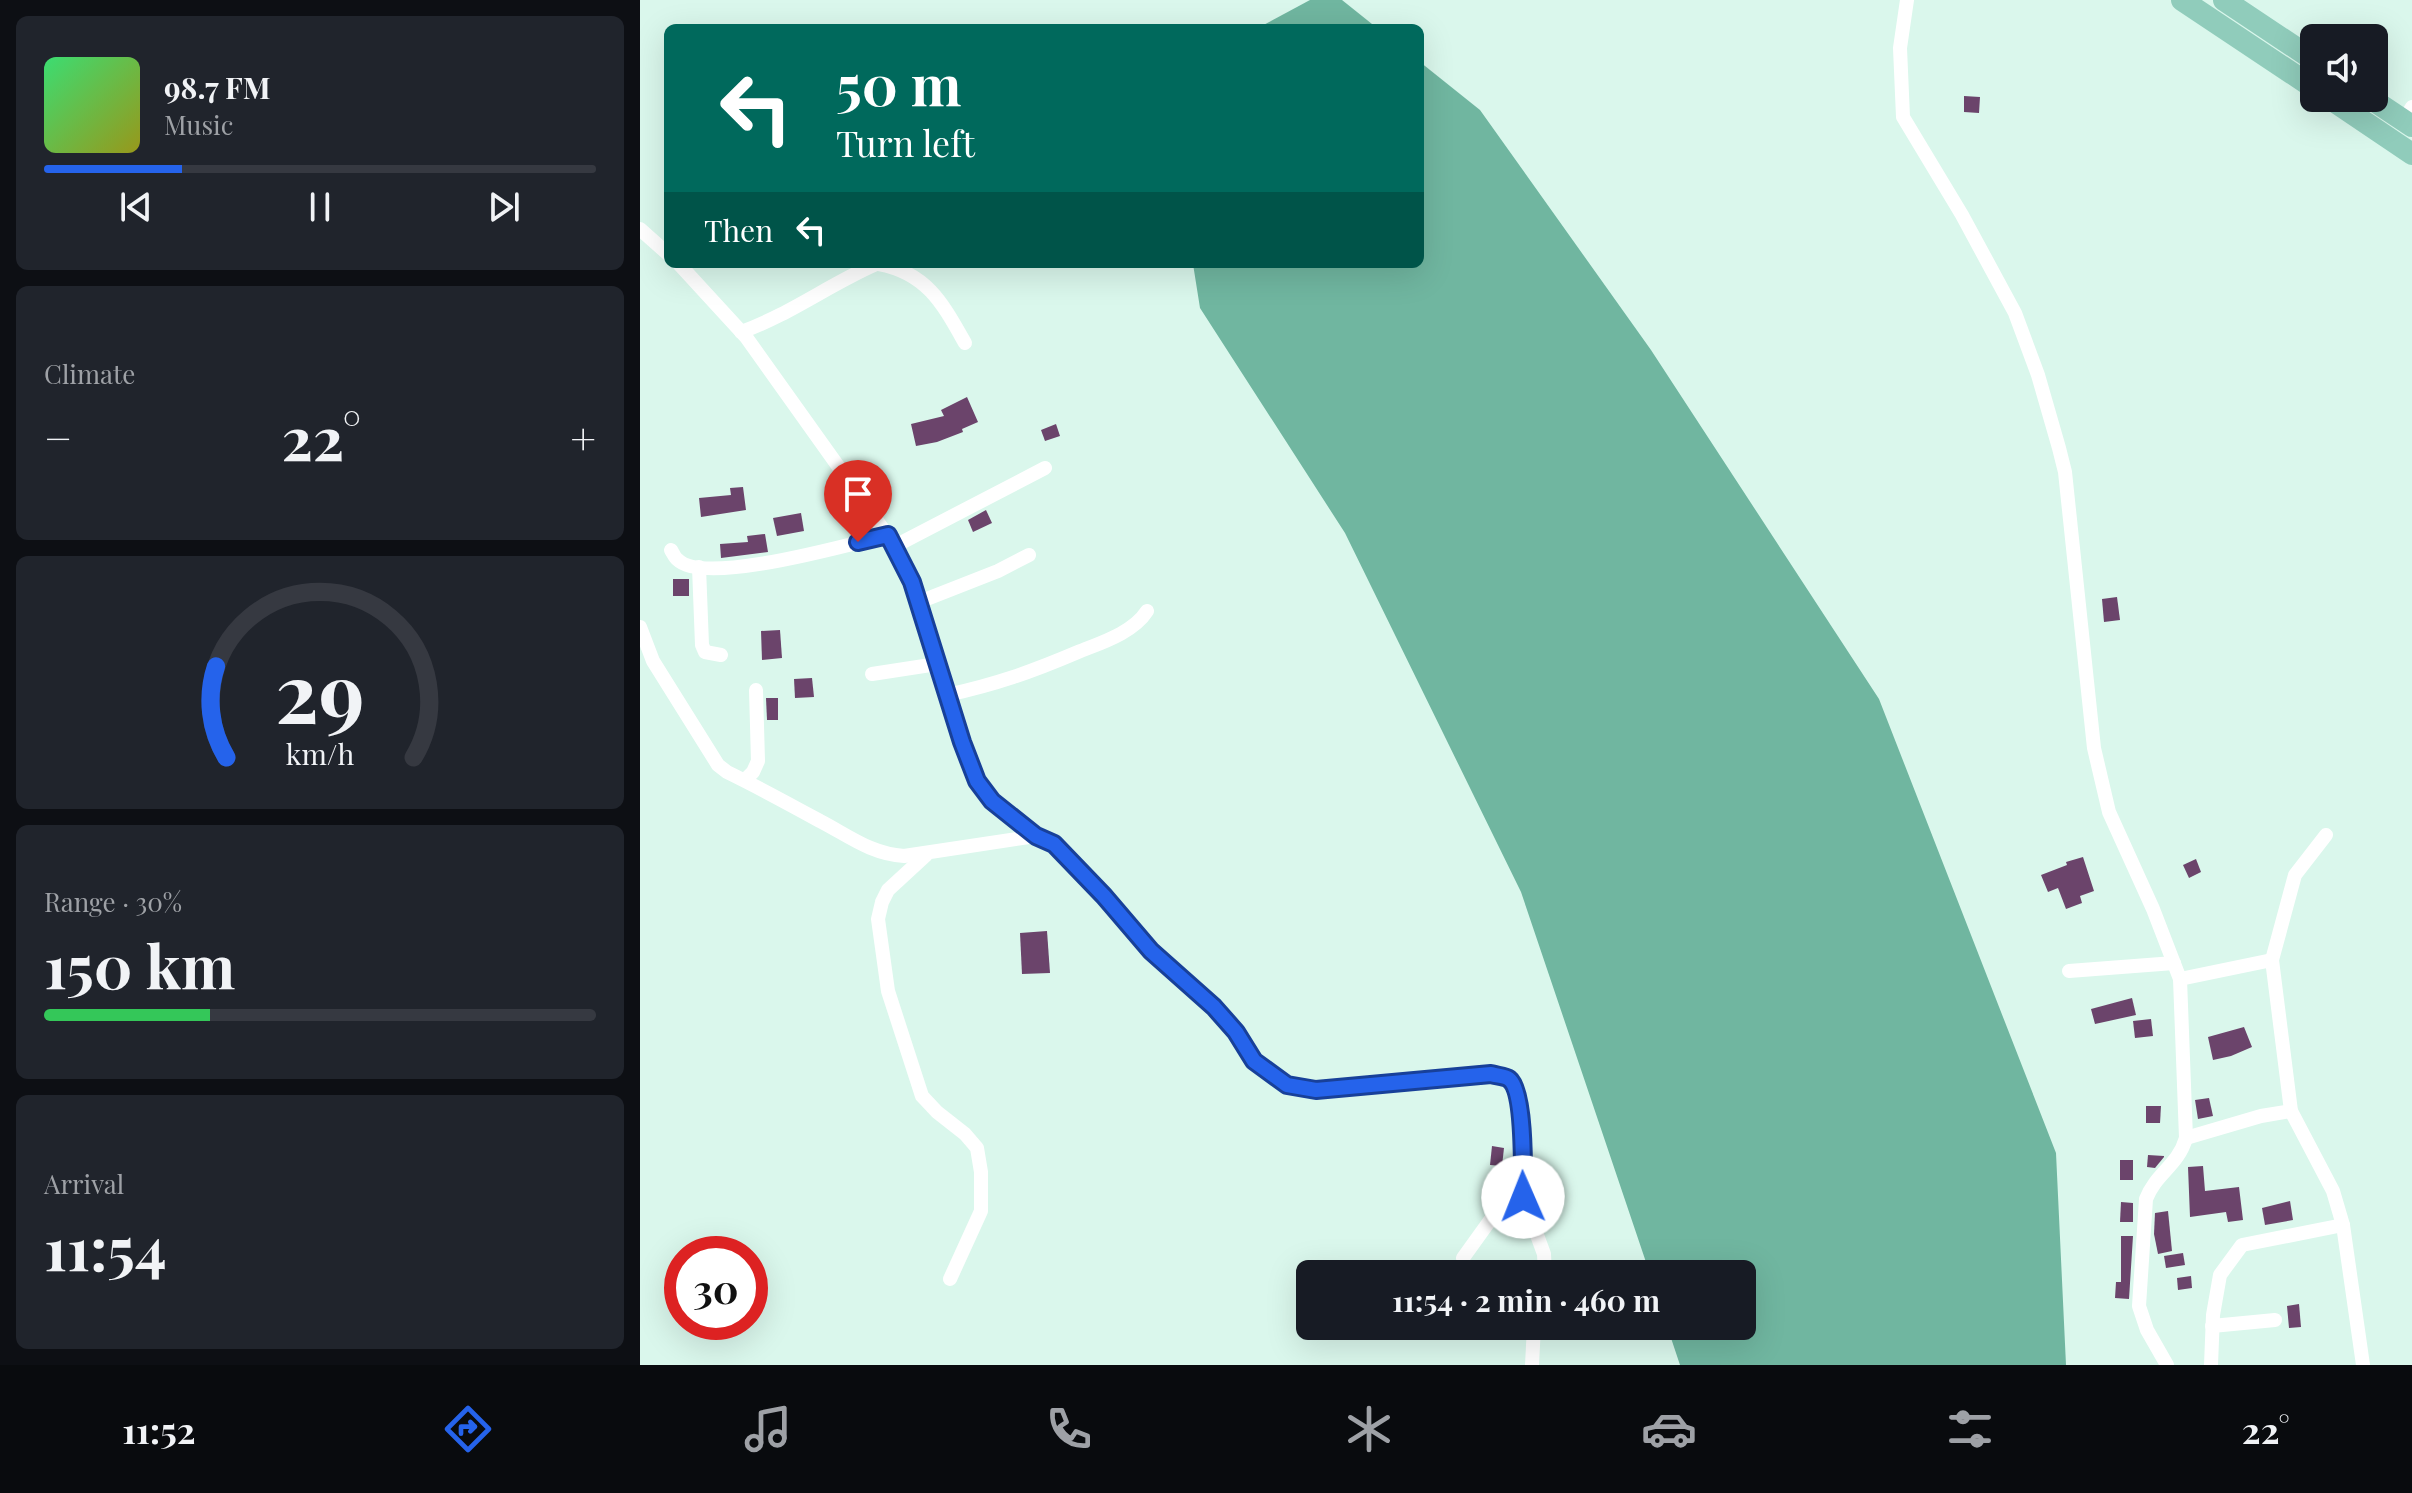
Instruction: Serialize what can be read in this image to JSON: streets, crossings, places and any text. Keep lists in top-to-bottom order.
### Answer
{
  "page": {
    "turn": ["50 m", "Turn left"],
    "song": ["98.7 FM", "Music"],
    "then": "Then",
    "tile": [
      "Climate",
      ["Range · 30%", "150 km"],
      ["Arrival", "11:54"]
    ],
    "heat": ["−", "22°", "+"],
    "limit": "30",
    "trip": "11:54 · 2 min · 460 m",
    "tabs": ["11:52", "22°"],
    "gauge": ["29", "km/h"]
  }
}
